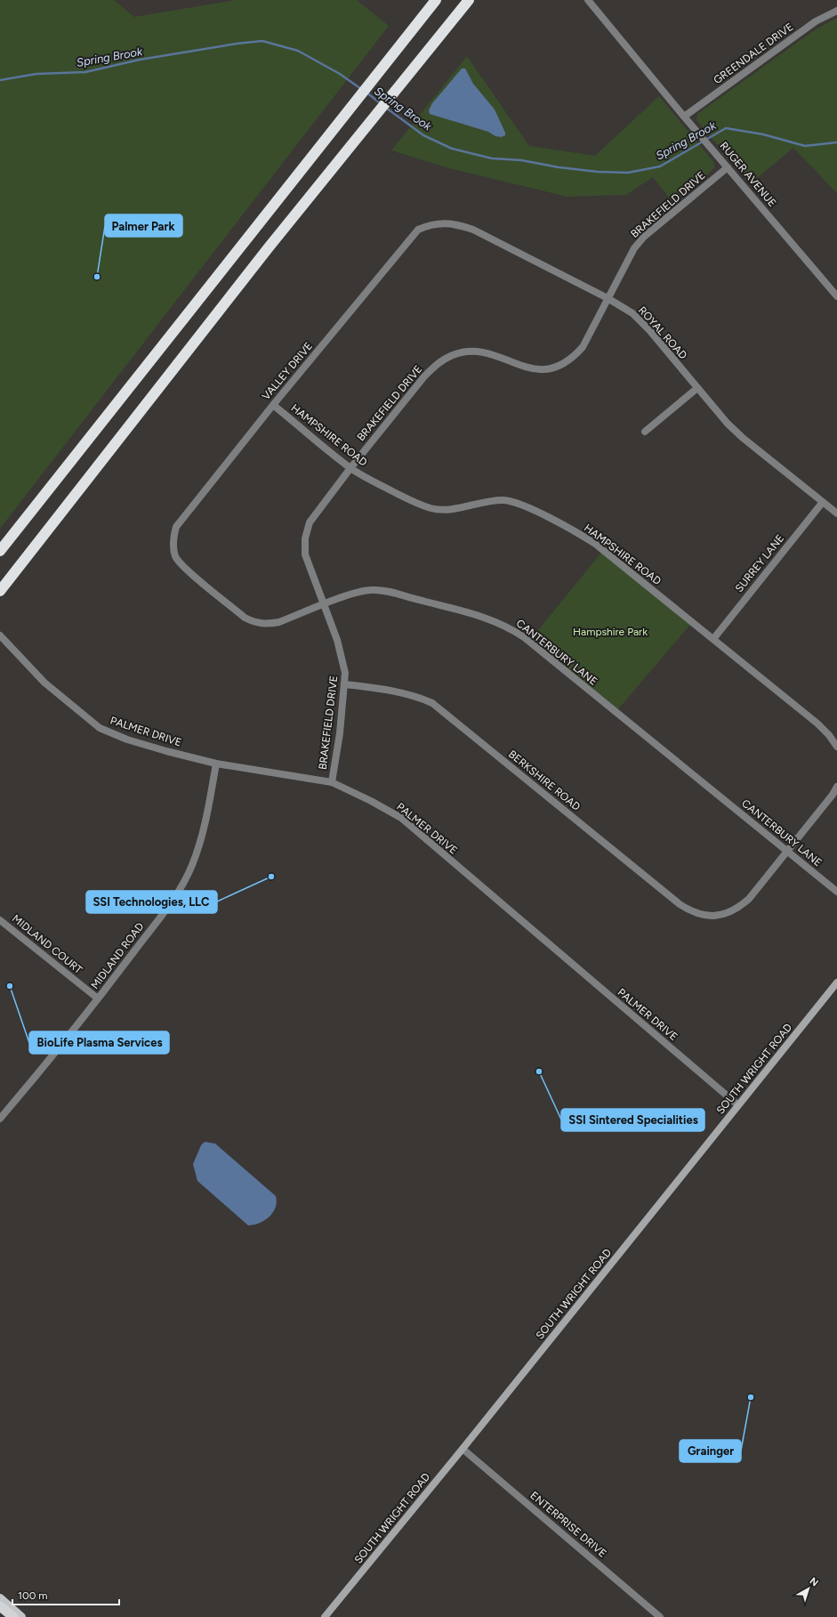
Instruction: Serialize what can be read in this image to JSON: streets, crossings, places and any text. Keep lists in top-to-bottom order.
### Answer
{
  "streets": {
    "main road": ["SOUTH WRIGHT ROAD"],
    "street": [
      "GREENDALE DRIVE",
      "RUGER AVENUE",
      "BRAKEFIELD DRIVE",
      "ROYAL ROAD",
      "VALLEY DRIVE",
      "HAMPSHIRE ROAD",
      "SURREY LANE",
      "CANTERBURY LANE",
      "PALMER DRIVE",
      "BERKSHIRE ROAD",
      "MIDLAND COURT",
      "MIDLAND ROAD",
      "ENTERPRISE DRIVE"
    ]
  },
  "crossings": [
    ["GREENDALE DRIVE", "RUGER AVENUE"],
    ["RUGER AVENUE", "BRAKEFIELD DRIVE"],
    ["BRAKEFIELD DRIVE", "ROYAL ROAD"],
    ["BRAKEFIELD DRIVE", "HAMPSHIRE ROAD"],
    ["BRAKEFIELD DRIVE", "CANTERBURY LANE"],
    ["BRAKEFIELD DRIVE", "PALMER DRIVE"],
    ["BRAKEFIELD DRIVE", "BERKSHIRE ROAD"],
    ["ROYAL ROAD", "VALLEY DRIVE"],
    ["ROYAL ROAD", "SURREY LANE"],
    ["VALLEY DRIVE", "HAMPSHIRE ROAD"],
    ["VALLEY DRIVE", "CANTERBURY LANE"],
    ["HAMPSHIRE ROAD", "SURREY LANE"],
    ["CANTERBURY LANE", "BERKSHIRE ROAD"],
    ["PALMER DRIVE", "MIDLAND ROAD"],
    ["PALMER DRIVE", "SOUTH WRIGHT ROAD"],
    ["MIDLAND COURT", "MIDLAND ROAD"],
    ["SOUTH WRIGHT ROAD", "ENTERPRISE DRIVE"]
  ],
  "water": ["Spring Brook"],
  "parks": ["Hampshire Park"],
  "places": [
    "Palmer Park",
    "SSI Technologies, LLC",
    "BioLife Plasma Services",
    "SSI Sintered Specialities",
    "Grainger"
  ],
  "scale_bar": "100 m",
  "north": "top right"
}
